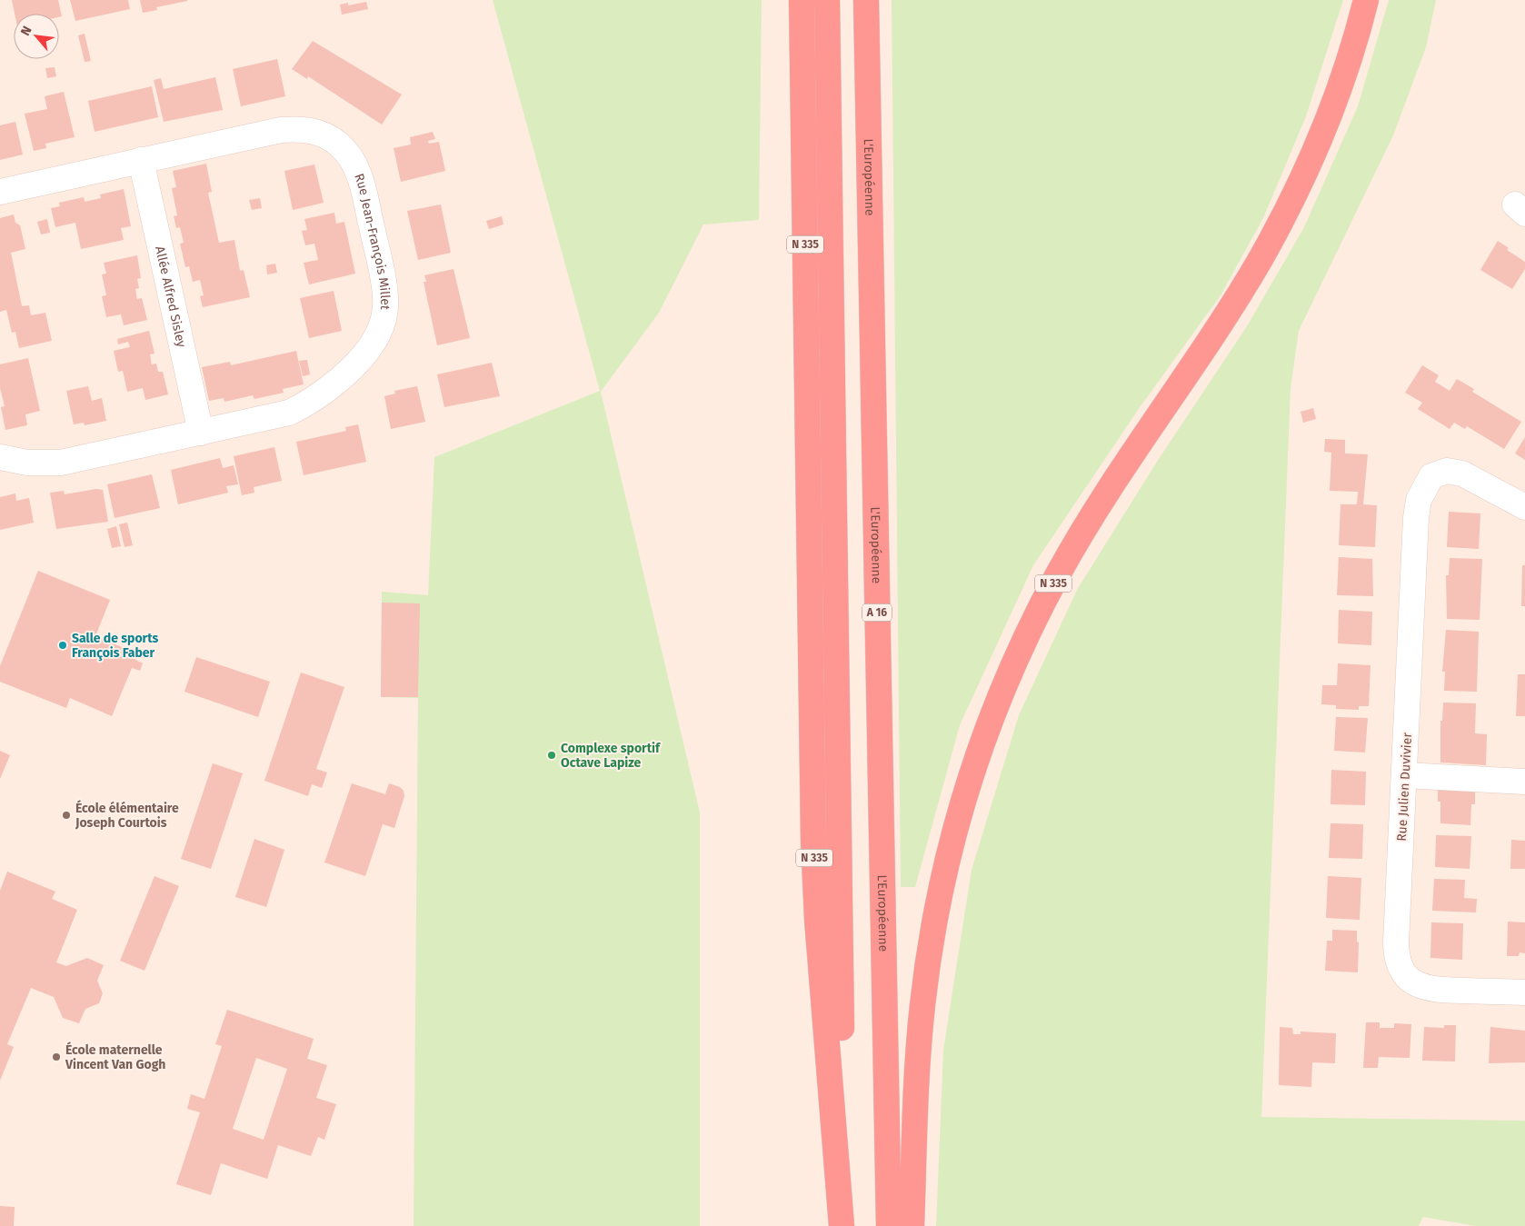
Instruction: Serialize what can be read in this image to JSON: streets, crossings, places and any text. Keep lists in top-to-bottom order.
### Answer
{
  "streets": {
    "highway": ["L'Européenne", "N 335", "A 16"],
    "street": ["Rue Jean-François Millet", "Allée Alfred Sisley", "Rue Julien Duvivier"]
  },
  "crossings": [
    ["Rue Jean-François Millet", "Allée Alfred Sisley"]
  ],
  "places": [
    "Salle de sports François Faber",
    "Complexe sportif Octave Lapize",
    "École élémentaire Joseph Courtois",
    "École maternelle Vincent Van Gogh"
  ],
  "north": "top left"
}
